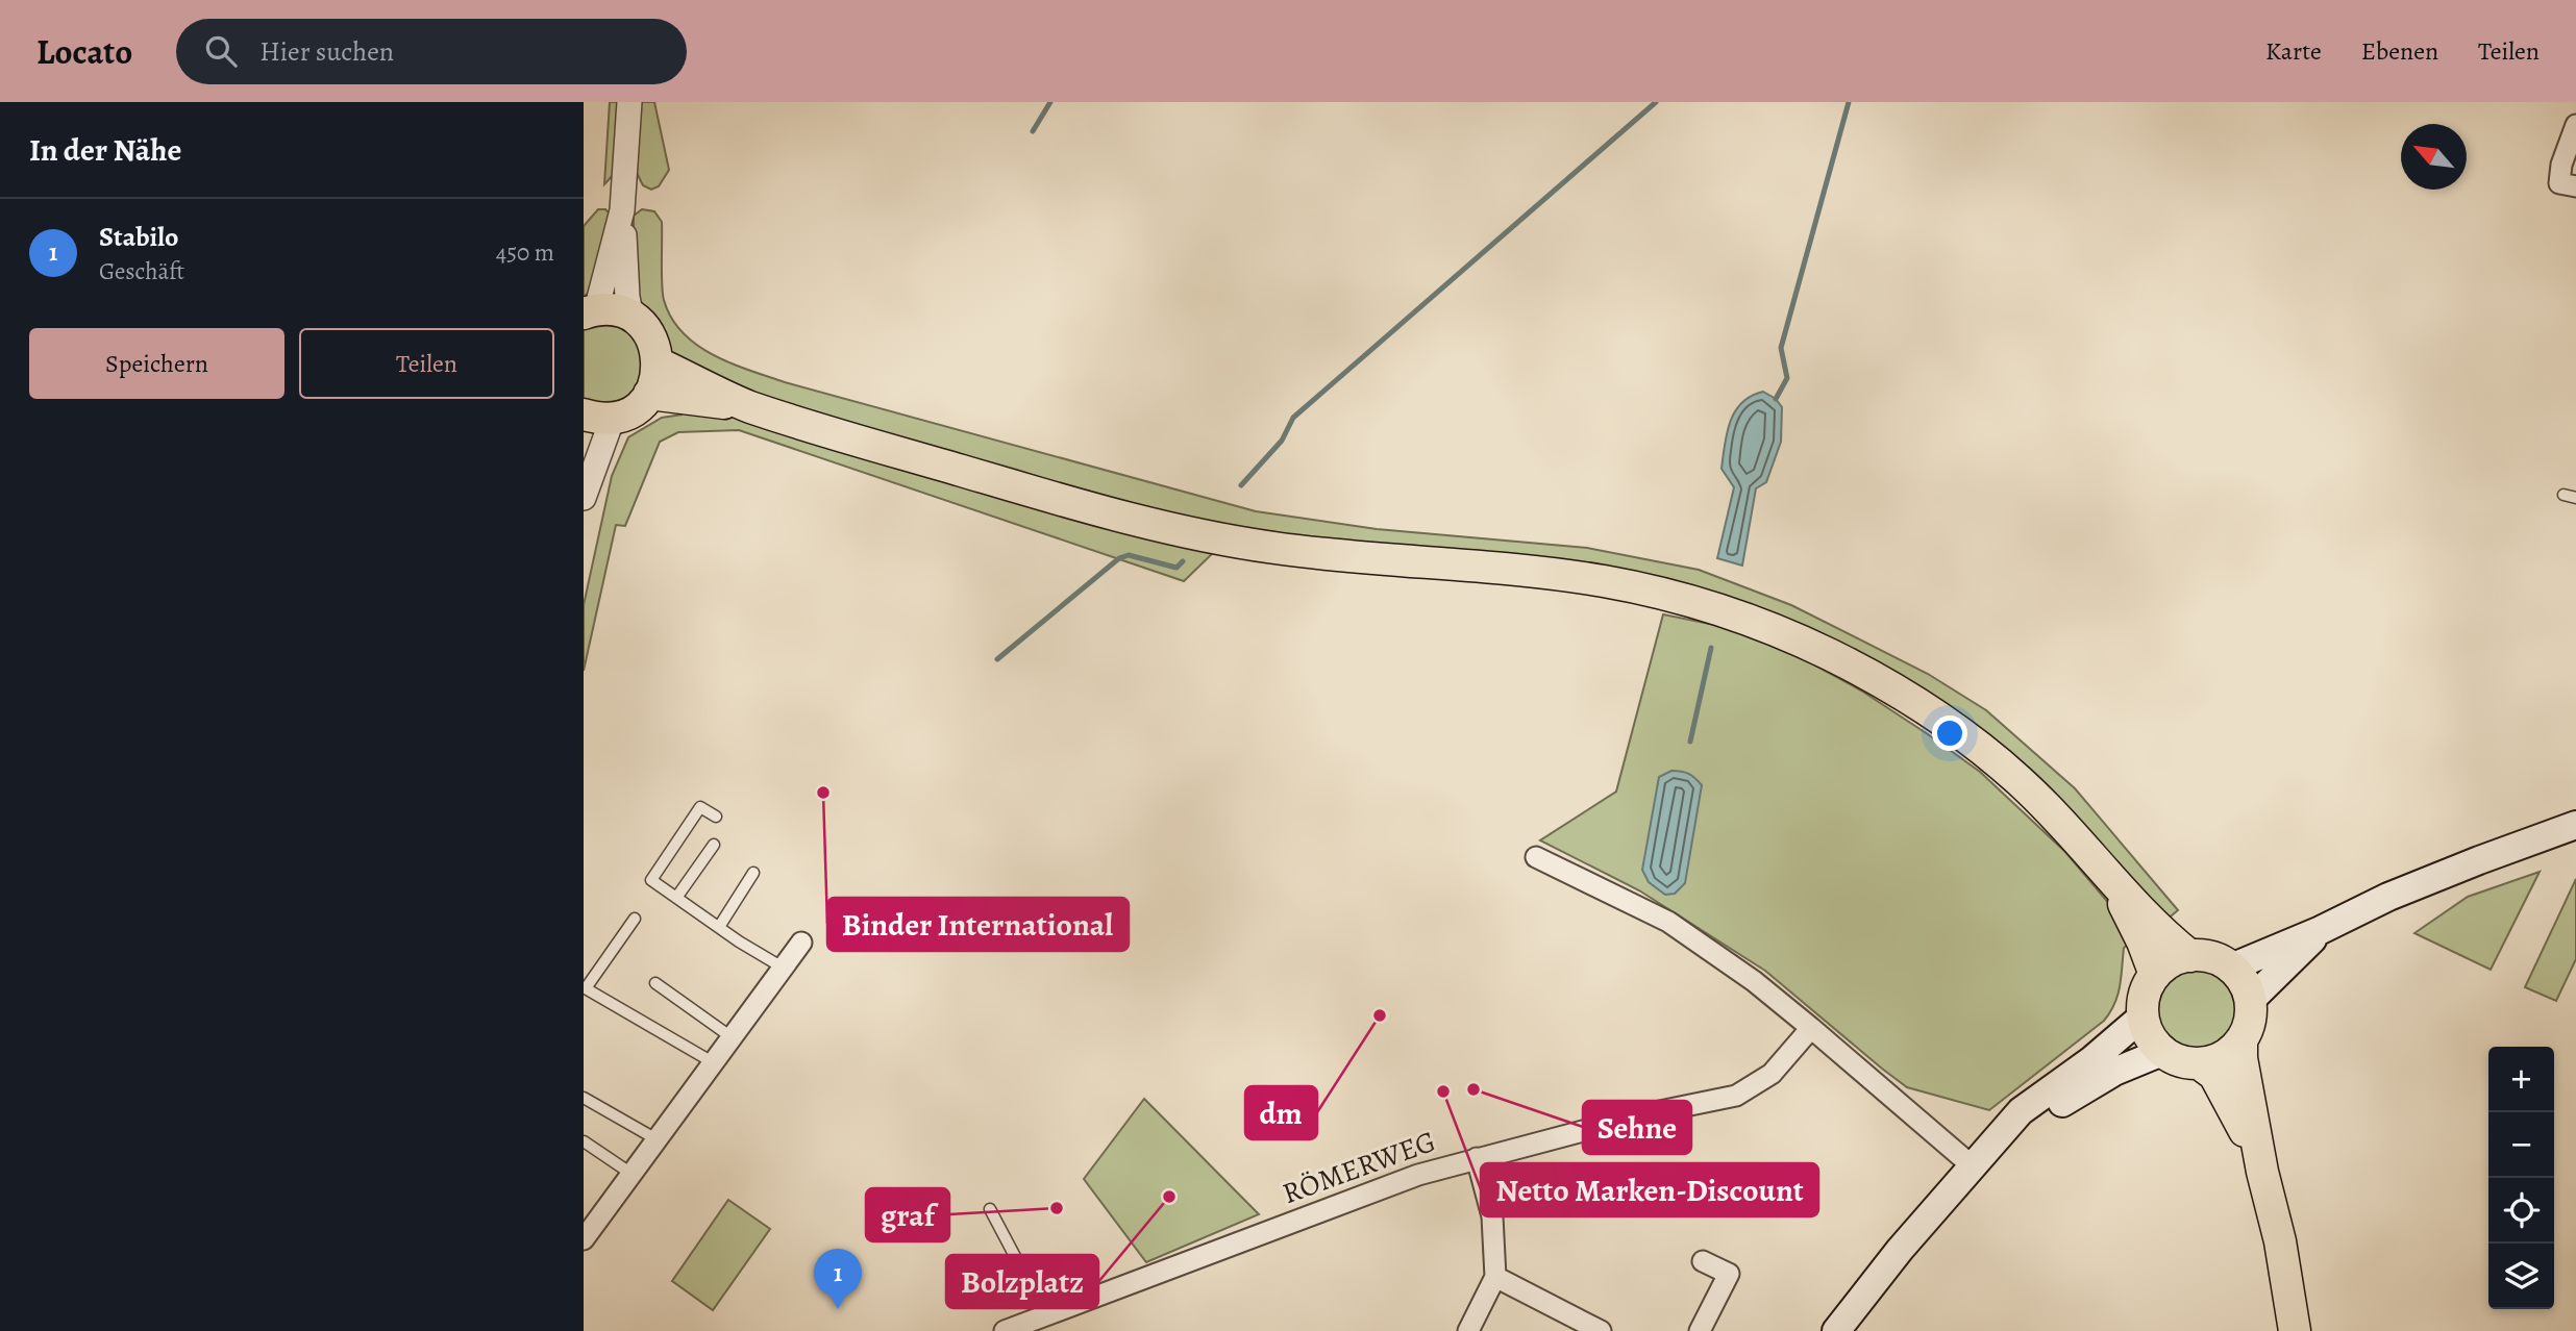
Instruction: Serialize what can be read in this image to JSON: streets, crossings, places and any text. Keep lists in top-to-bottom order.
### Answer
{
  "streets": {
    "street": ["RÖMERWEG"]
  },
  "places": [
    "Binder International",
    "dm",
    "Sehne",
    "Netto Marken-Discount",
    "Bolzplatz",
    "graf"
  ],
  "north": "top left",
  "page": {
    "header": "Locato",
    "search": "Hier suchen",
    "nav": ["Karte", "Ebenen", "Teilen"],
    "heading": "In der Nähe",
    "list": [
      {
        "mark": "1",
        "name": "Stabilo",
        "note": "Geschäft",
        "value": "450 m"
      }
    ],
    "buttons": ["Speichern", "Teilen"],
    "map_buttons": ["+", "−"],
    "pins": "1"
  }
}
